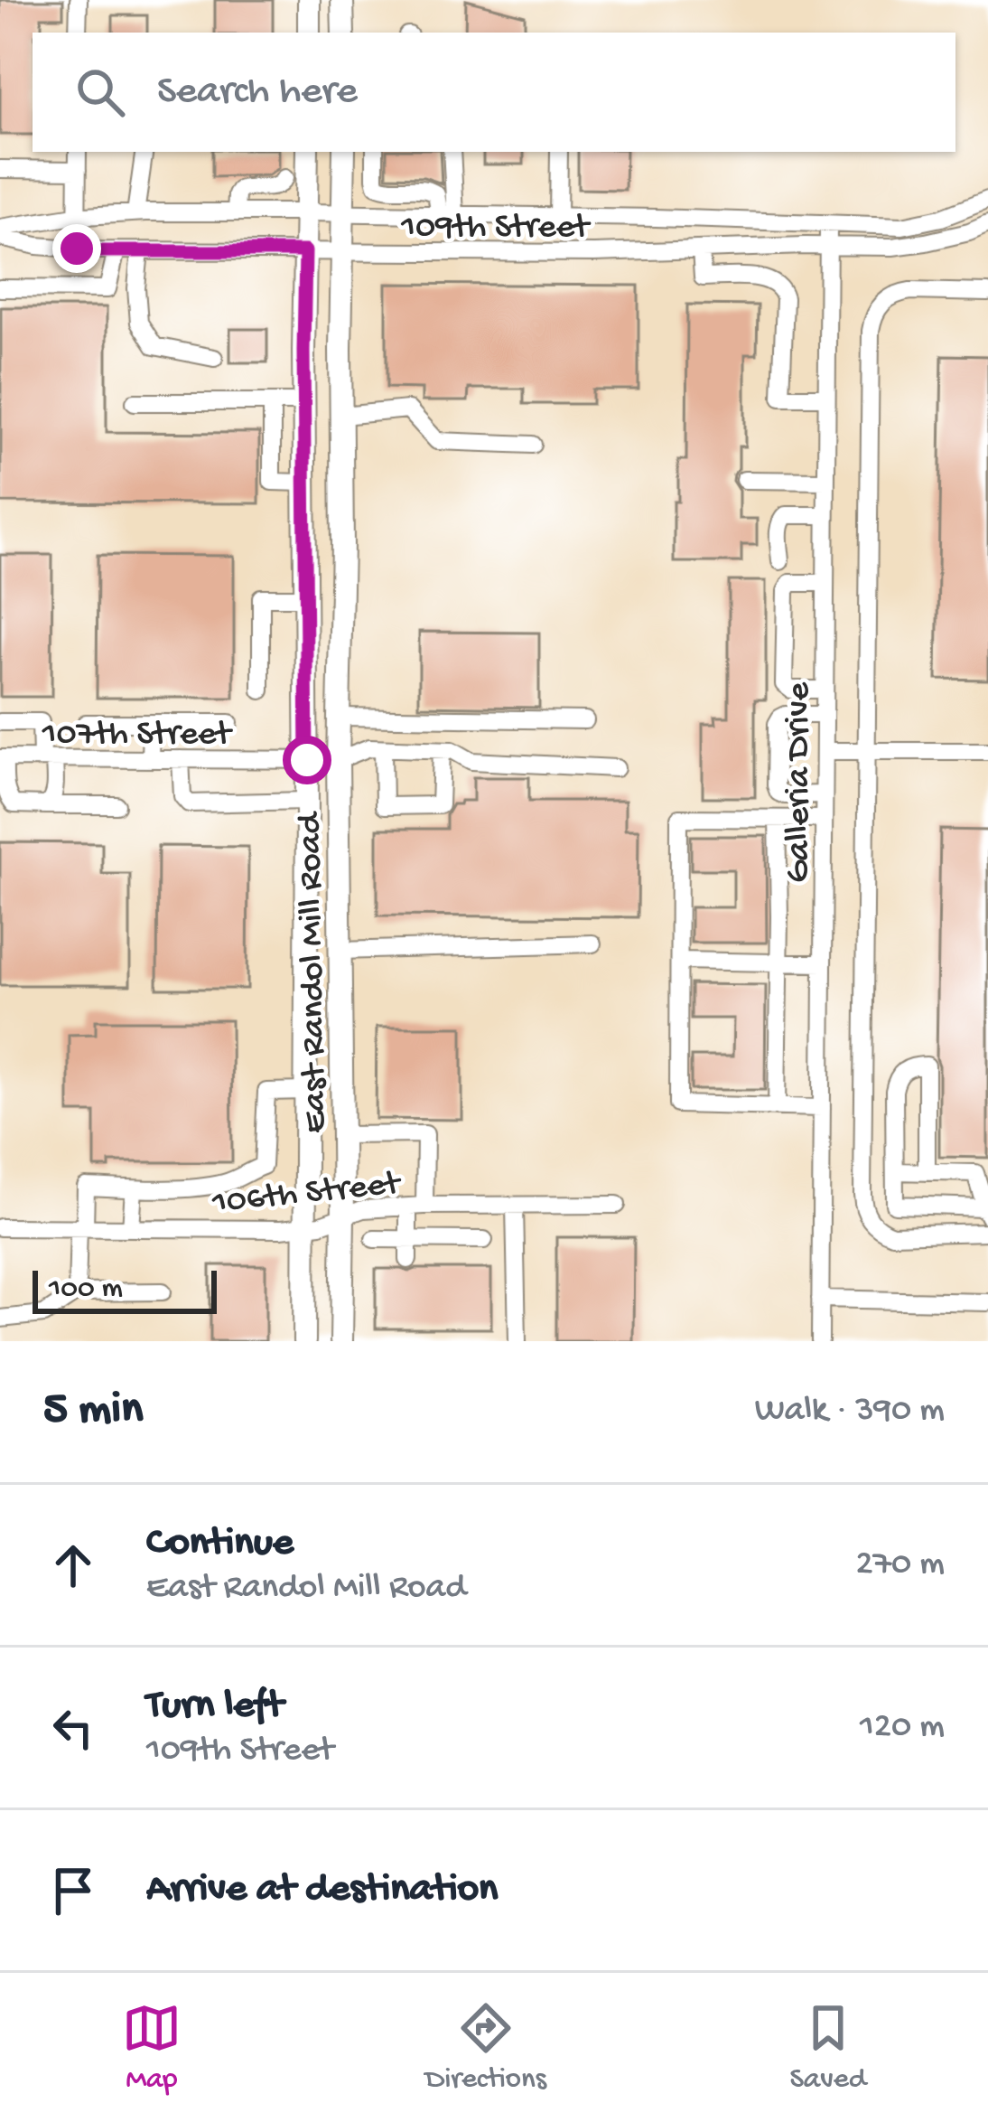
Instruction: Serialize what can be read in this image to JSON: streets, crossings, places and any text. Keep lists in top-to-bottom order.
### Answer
{
  "streets": {
    "main road": ["East Randol Mill Road"],
    "street": [
      "109th Street",
      "107th Street",
      "Galleria Drive",
      "106th Street"
    ]
  },
  "crossings": [
    ["109th Street", "Galleria Drive"],
    ["109th Street", "East Randol Mill Road"],
    ["107th Street", "East Randol Mill Road"],
    ["East Randol Mill Road", "106th Street"]
  ],
  "scale_bar": "100 m",
  "page": {
    "search": "Search here",
    "scale": "100 m",
    "heading": ["5 min", "Walk · 390 m"],
    "list": [
      ["Continue", "East Randol Mill Road", "270 m"],
      ["Turn left", "109th Street", "120 m"],
      "Arrive at destination"
    ],
    "nav": ["Map", "Directions", "Saved"]
  }
}
